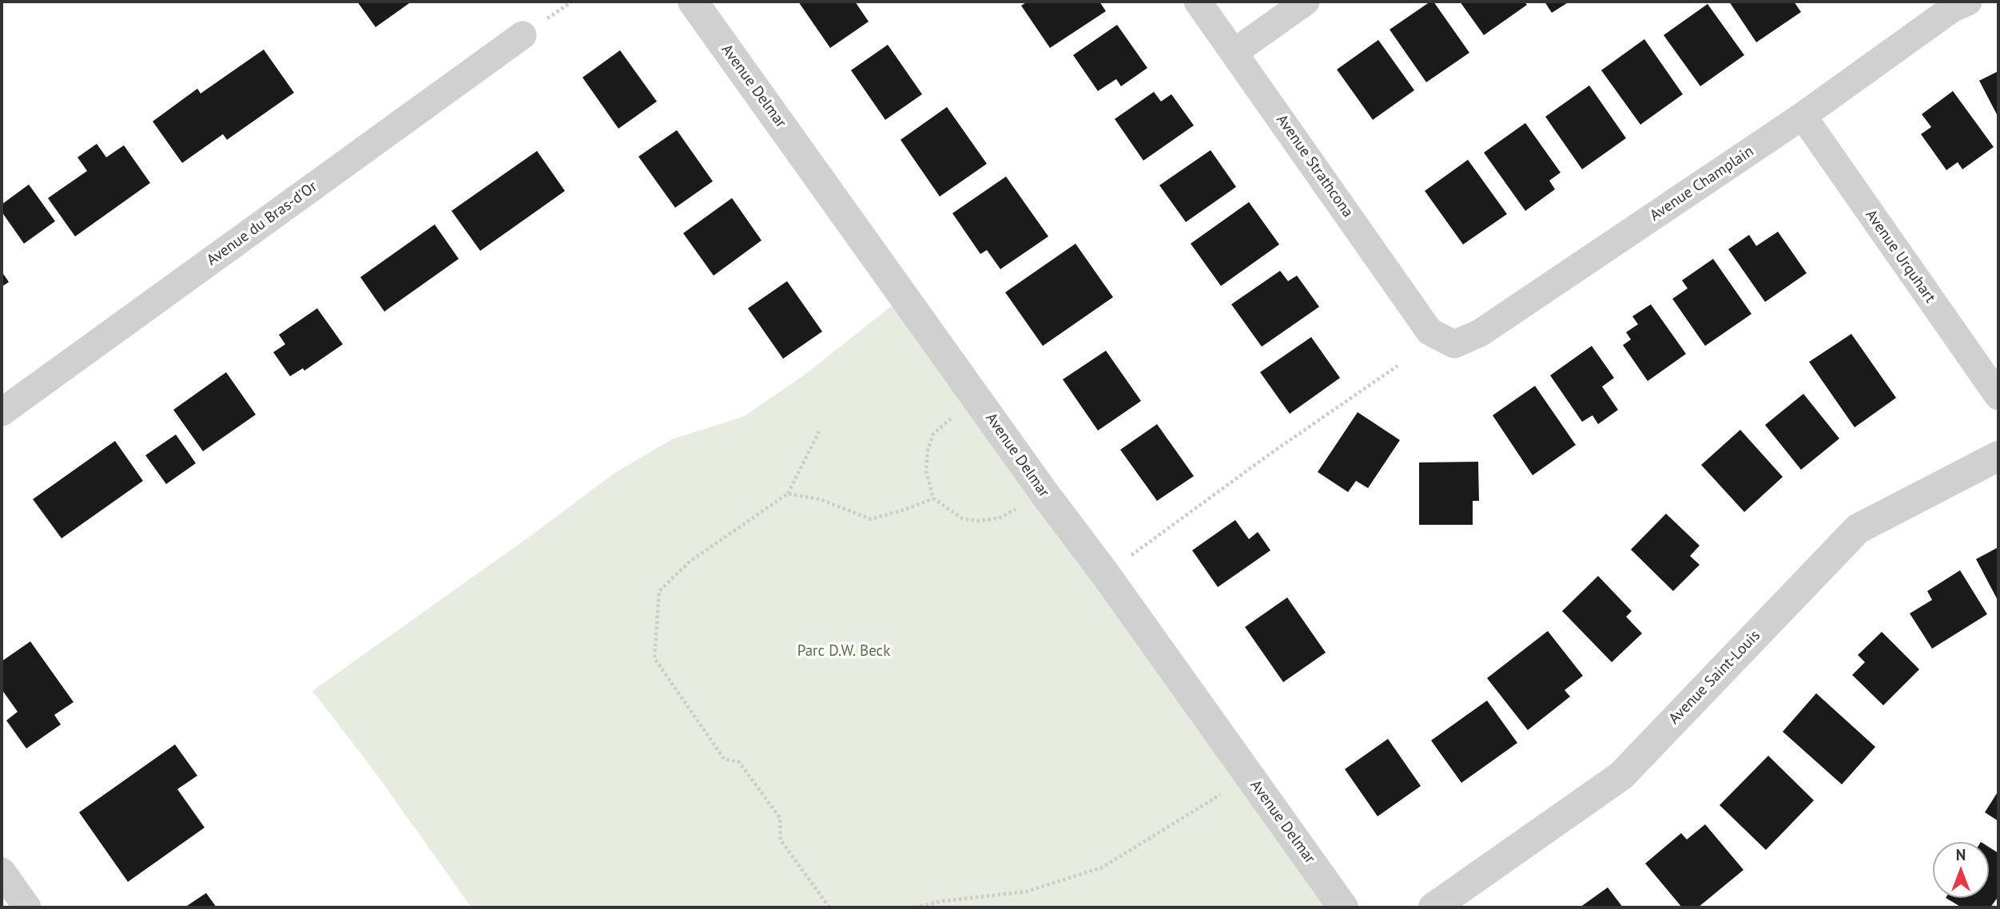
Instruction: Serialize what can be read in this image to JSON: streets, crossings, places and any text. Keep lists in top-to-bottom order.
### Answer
{
  "streets": {
    "street": [
      "Avenue Delmar",
      "Avenue Strathcona",
      "Avenue Champlain",
      "Avenue du Bras-d'Or",
      "Avenue Urquhart",
      "Avenue Saint-Louis"
    ]
  },
  "crossings": [
    ["Avenue Strathcona", "Avenue Champlain"],
    ["Avenue Champlain", "Avenue Urquhart"]
  ],
  "parks": ["Parc D.W. Beck"],
  "north": "top"
}
